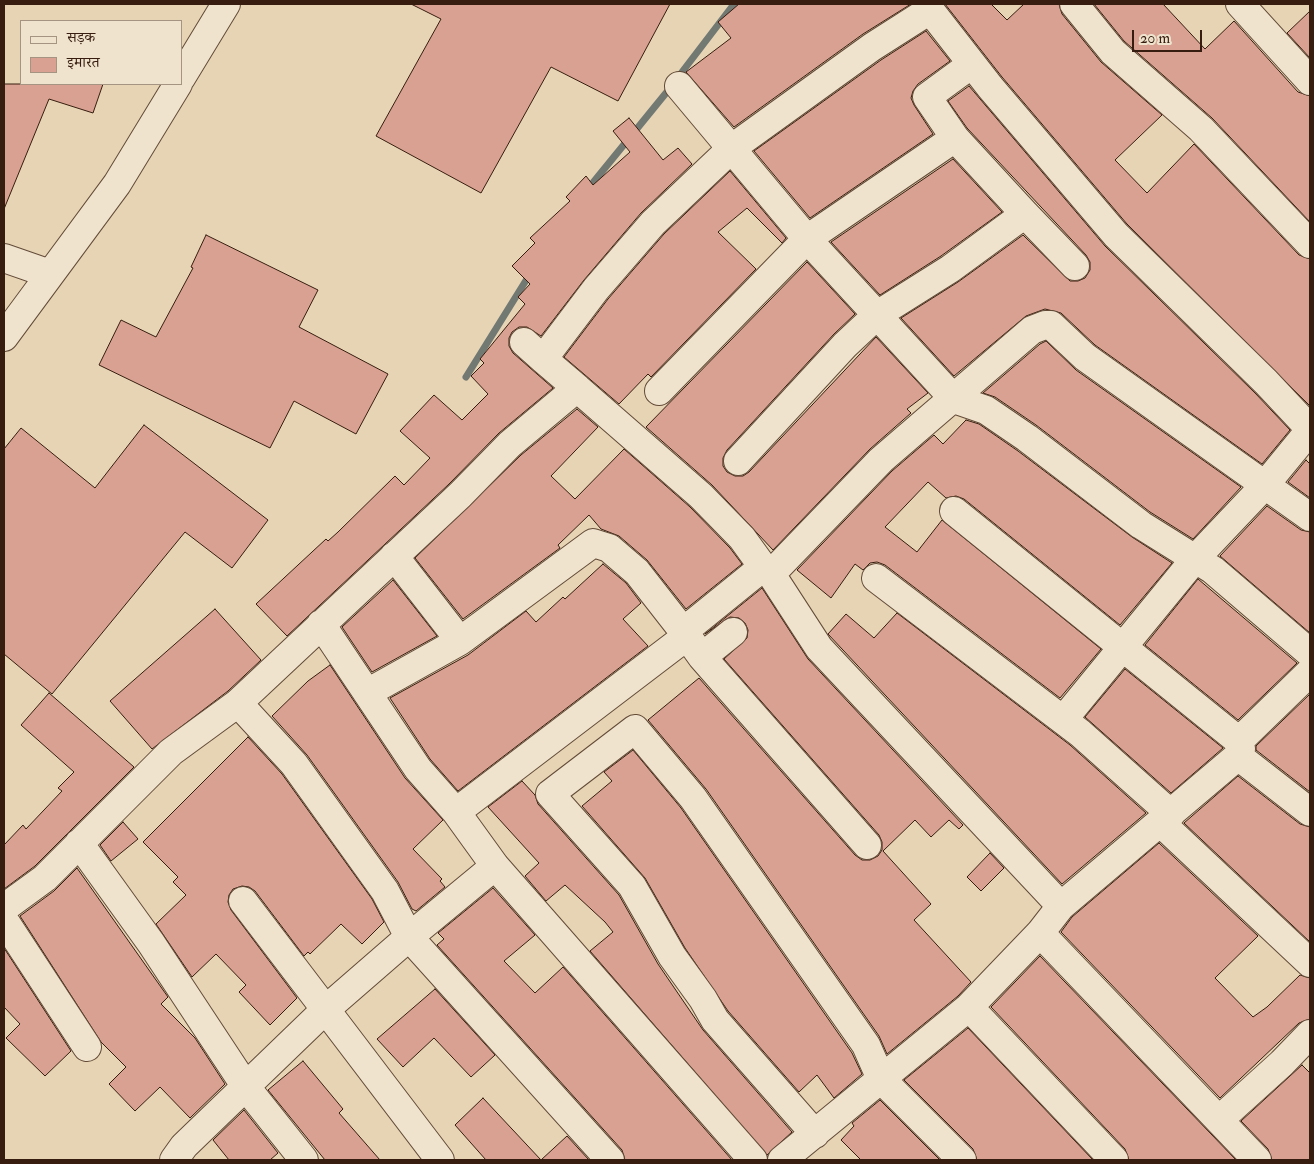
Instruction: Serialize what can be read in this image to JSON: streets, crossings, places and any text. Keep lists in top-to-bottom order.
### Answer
{
  "legend": ["सड़क", "इमारत"],
  "scale_bar": "20 m"
}
